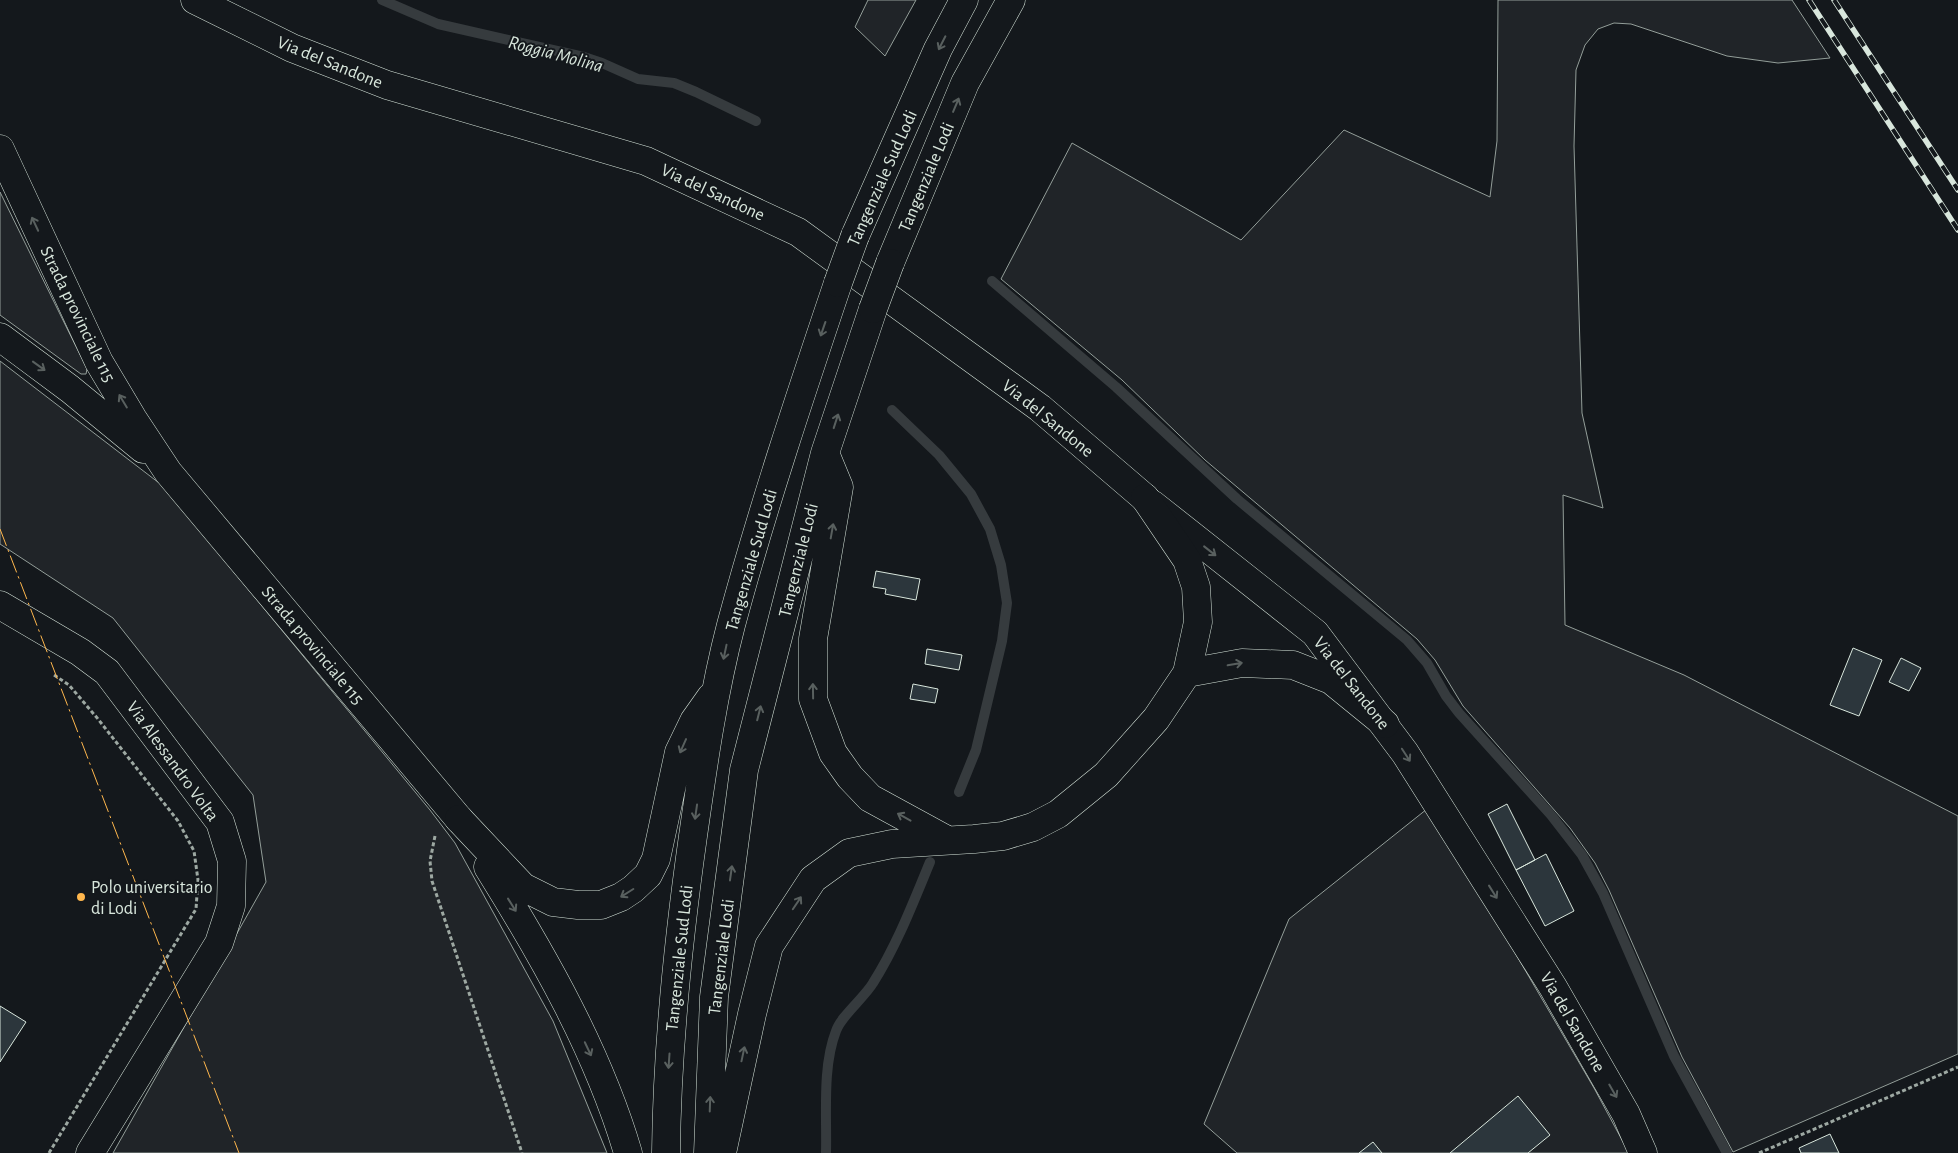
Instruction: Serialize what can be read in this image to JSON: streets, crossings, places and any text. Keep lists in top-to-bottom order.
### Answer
{
  "streets": {
    "main road": [
      "Via del Sandone",
      "Tangenziale Lodi",
      "Tangenziale Sud Lodi",
      "Strada provinciale 115",
      "Via Alessandro Volta"
    ]
  },
  "one_way": ["Via del Sandone", "Tangenziale Lodi", "Tangenziale Sud Lodi"],
  "water": ["Roggia Molina"],
  "places": ["Polo universitario di Lodi"]
}
